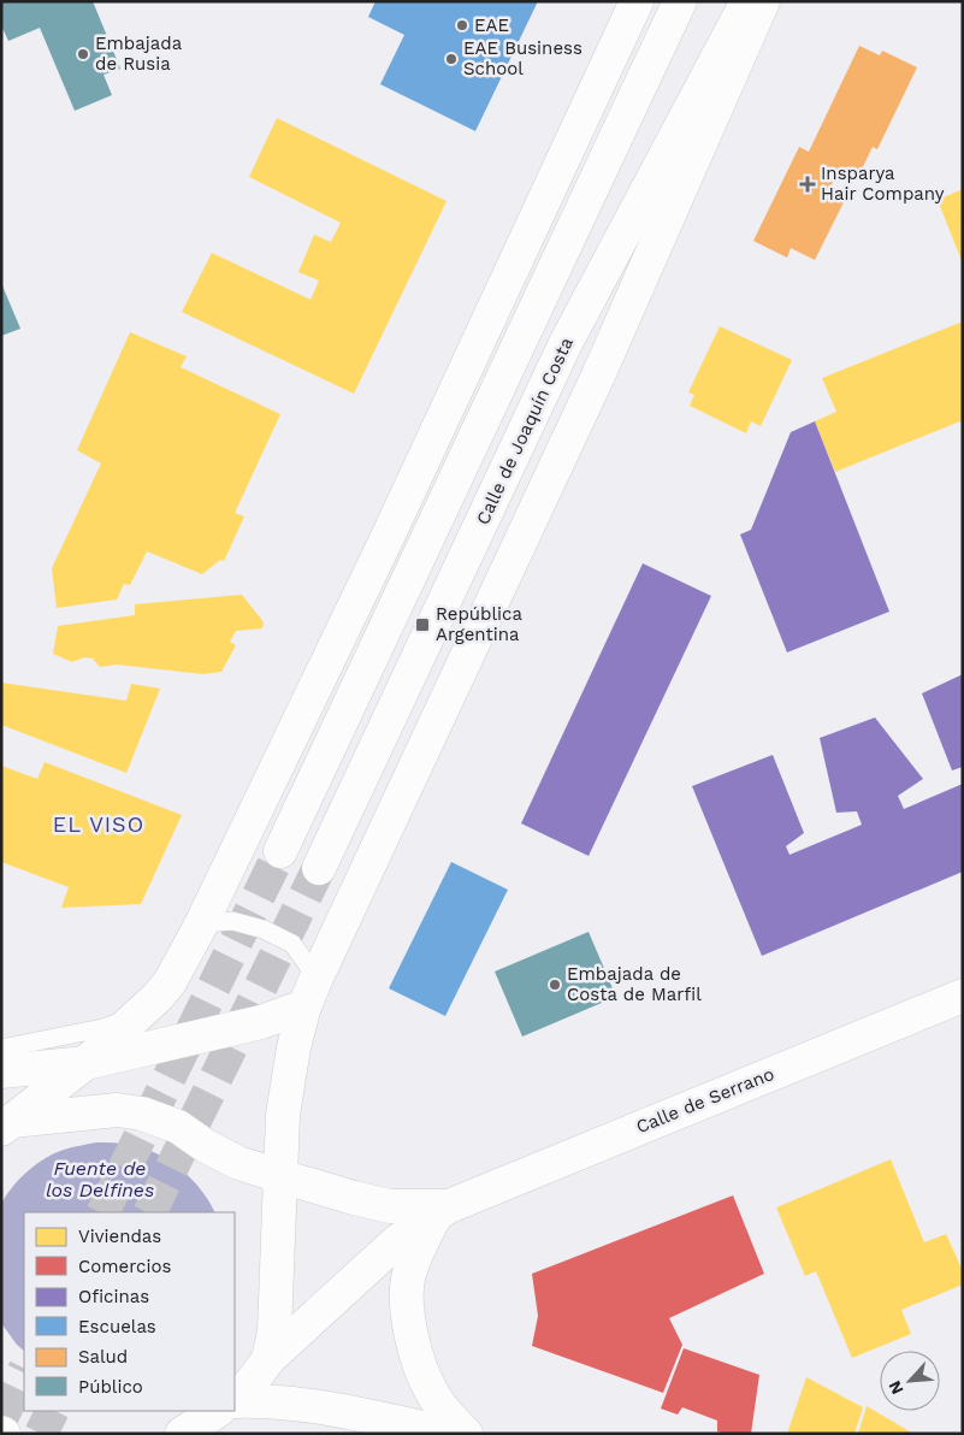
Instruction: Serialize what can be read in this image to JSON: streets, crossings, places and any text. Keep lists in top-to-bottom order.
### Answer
{
  "streets": {
    "street": ["Calle de Joaquín Costa", "Calle de Serrano"]
  },
  "districts": ["EL VISO"],
  "water": ["Fuente de los Delfines"],
  "places": {
    "other": [
      "EAE",
      "Embajada de Rusia",
      "EAE Business School",
      "Embajada de Costa de Marfil"
    ],
    "health": ["Insparya Hair Company"],
    "transit": ["República Argentina"]
  },
  "legend": [
    "Viviendas",
    "Comercios",
    "Oficinas",
    "Escuelas",
    "Salud",
    "Público"
  ],
  "north": "bottom left"
}
